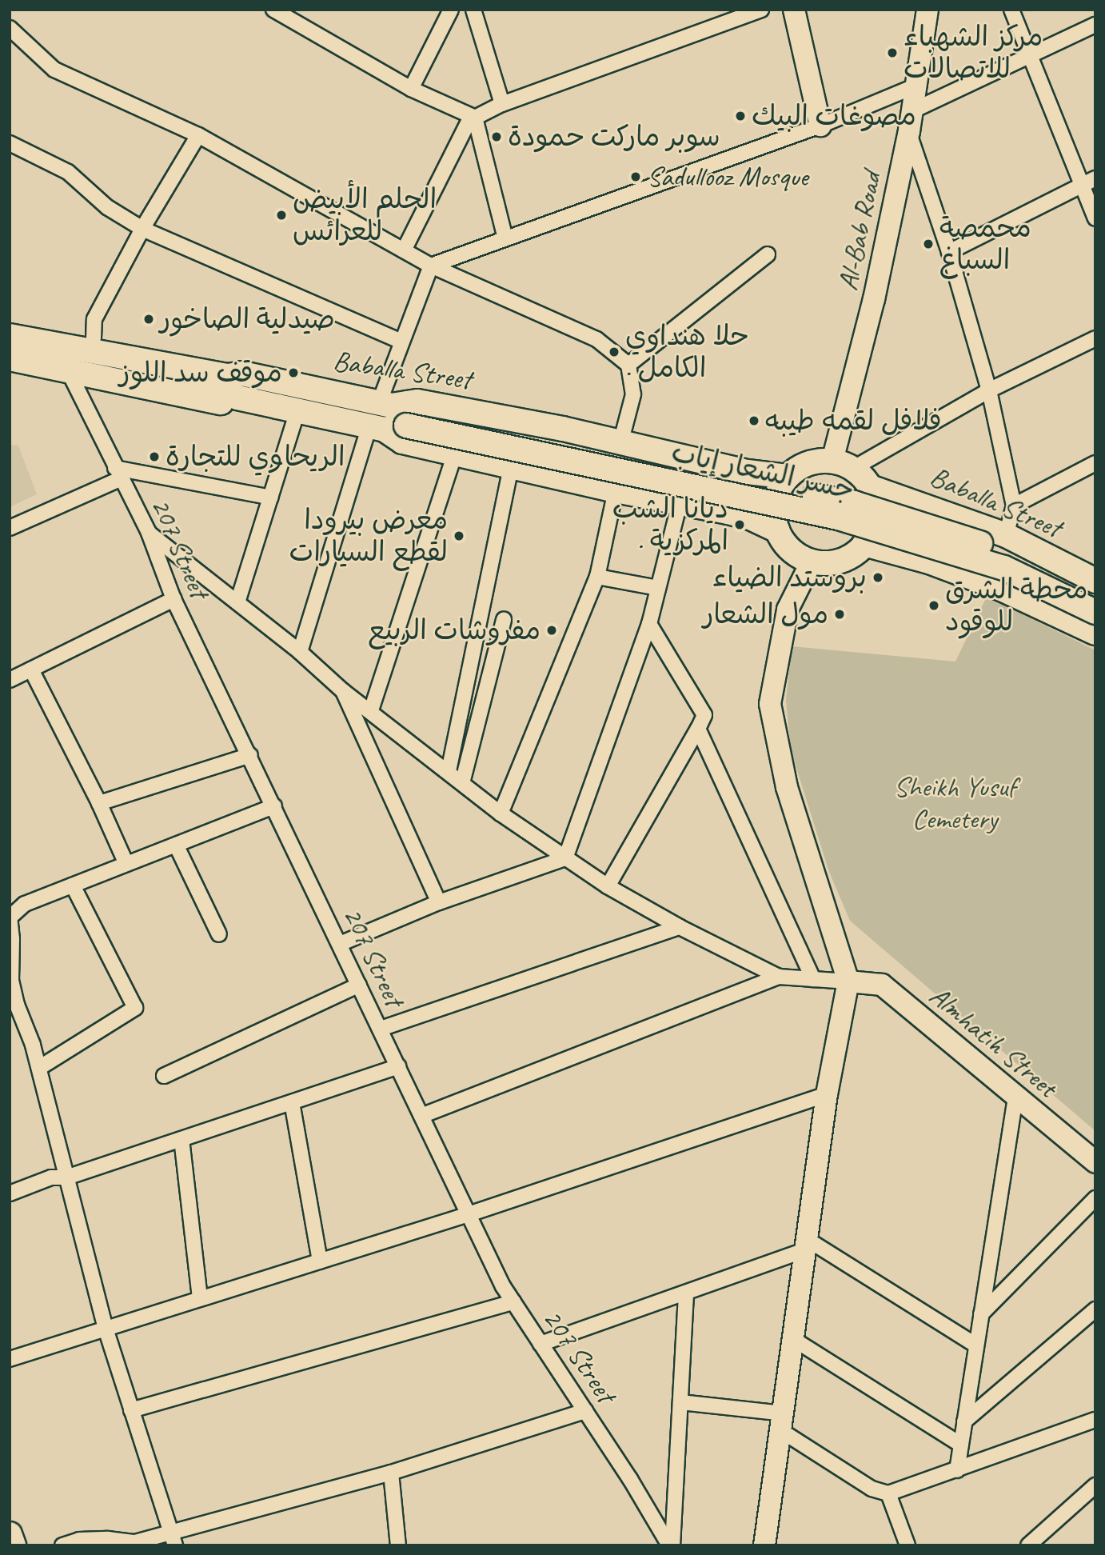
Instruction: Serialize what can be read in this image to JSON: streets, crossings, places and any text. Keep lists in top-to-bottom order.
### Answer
{
  "streets": {
    "main road": [
      "Al-Bab Road",
      "Baballa Street",
      "جسر الشعار إياب",
      "Almhatih Street"
    ],
    "street": ["207 Street"]
  },
  "crossings": [
    ["Al-Bab Road", "Baballa Street"],
    ["Baballa Street", "جسر الشعار إياب"],
    ["Baballa Street", "207 Street"]
  ],
  "parks": ["Sheikh Yusuf Cemetery"],
  "places": [
    "مركز الشهباء للاتصالات",
    "مصوغات البيك",
    "سوبر ماركت حمودة",
    "Sadullooz Mosque",
    "الحلم الأبيض للعرائس",
    "محمصة السباغ",
    "صيدلية الصاخور",
    "حلا هنداوي . الكامل",
    "موقف سد اللوز",
    "فلافل لقمه طيبه",
    "الريحاوي للتجارة",
    "ديانا الشب . المركزية",
    "معرض بيرودا لقطع السيارات",
    "بروستد الضياء",
    "محطة الشرق للوقود",
    "مول الشعار",
    "مفروشات الربيع"
  ]
}
